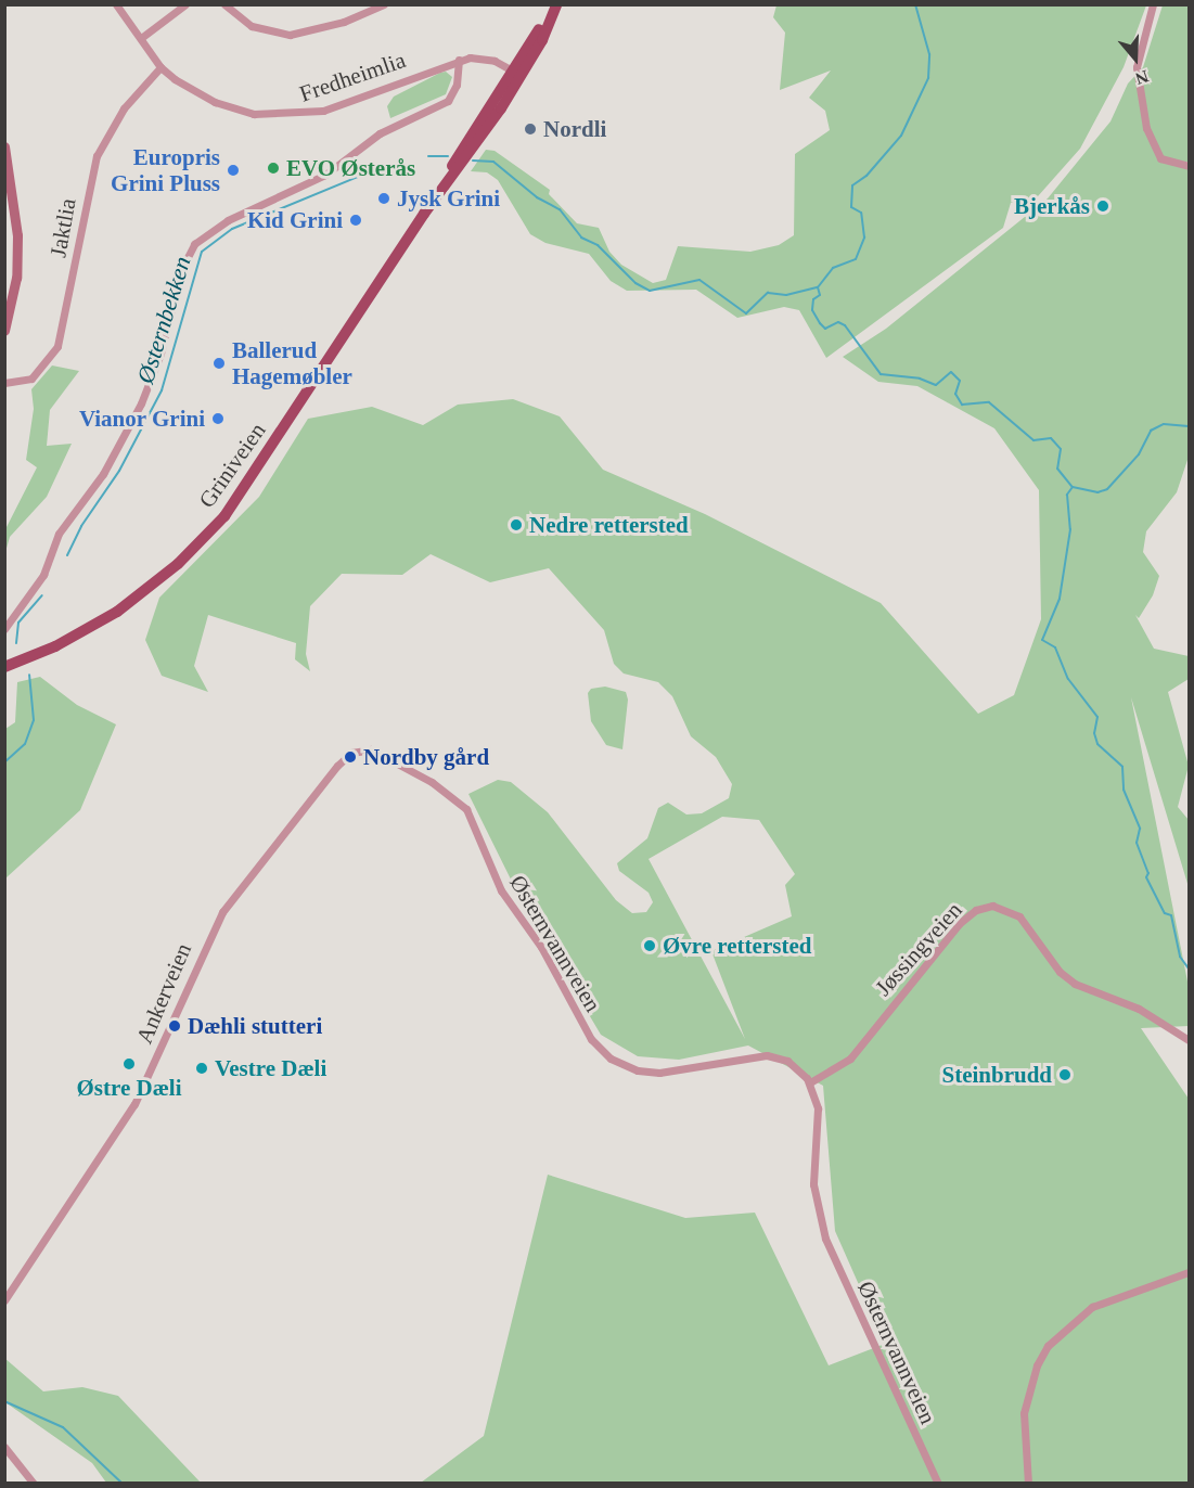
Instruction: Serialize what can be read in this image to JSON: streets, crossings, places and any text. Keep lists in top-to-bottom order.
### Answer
{
  "streets": {
    "main road": ["Griniveien"],
    "street": [
      "Fredheimlia",
      "Jaktlia",
      "Østernvannveien",
      "Jøssingveien",
      "Ankerveien"
    ]
  },
  "crossings": [
    ["Fredheimlia", "Jaktlia"],
    ["Fredheimlia", "Griniveien"],
    ["Østernvannveien", "Jøssingveien"],
    ["Østernvannveien", "Ankerveien"]
  ],
  "water": ["Østernbekken"],
  "places": [
    "Nordli",
    "EVO Østerås",
    "Europris Grini Pluss",
    "Jysk Grini",
    "Bjerkås",
    "Kid Grini",
    "Ballerud Hagemøbler",
    "Vianor Grini",
    "Nedre rettersted",
    "Nordby gård",
    "Øvre rettersted",
    "Dæhli stutteri",
    "Østre Dæli",
    "Vestre Dæli",
    "Steinbrudd"
  ],
  "north": "bottom"
}
